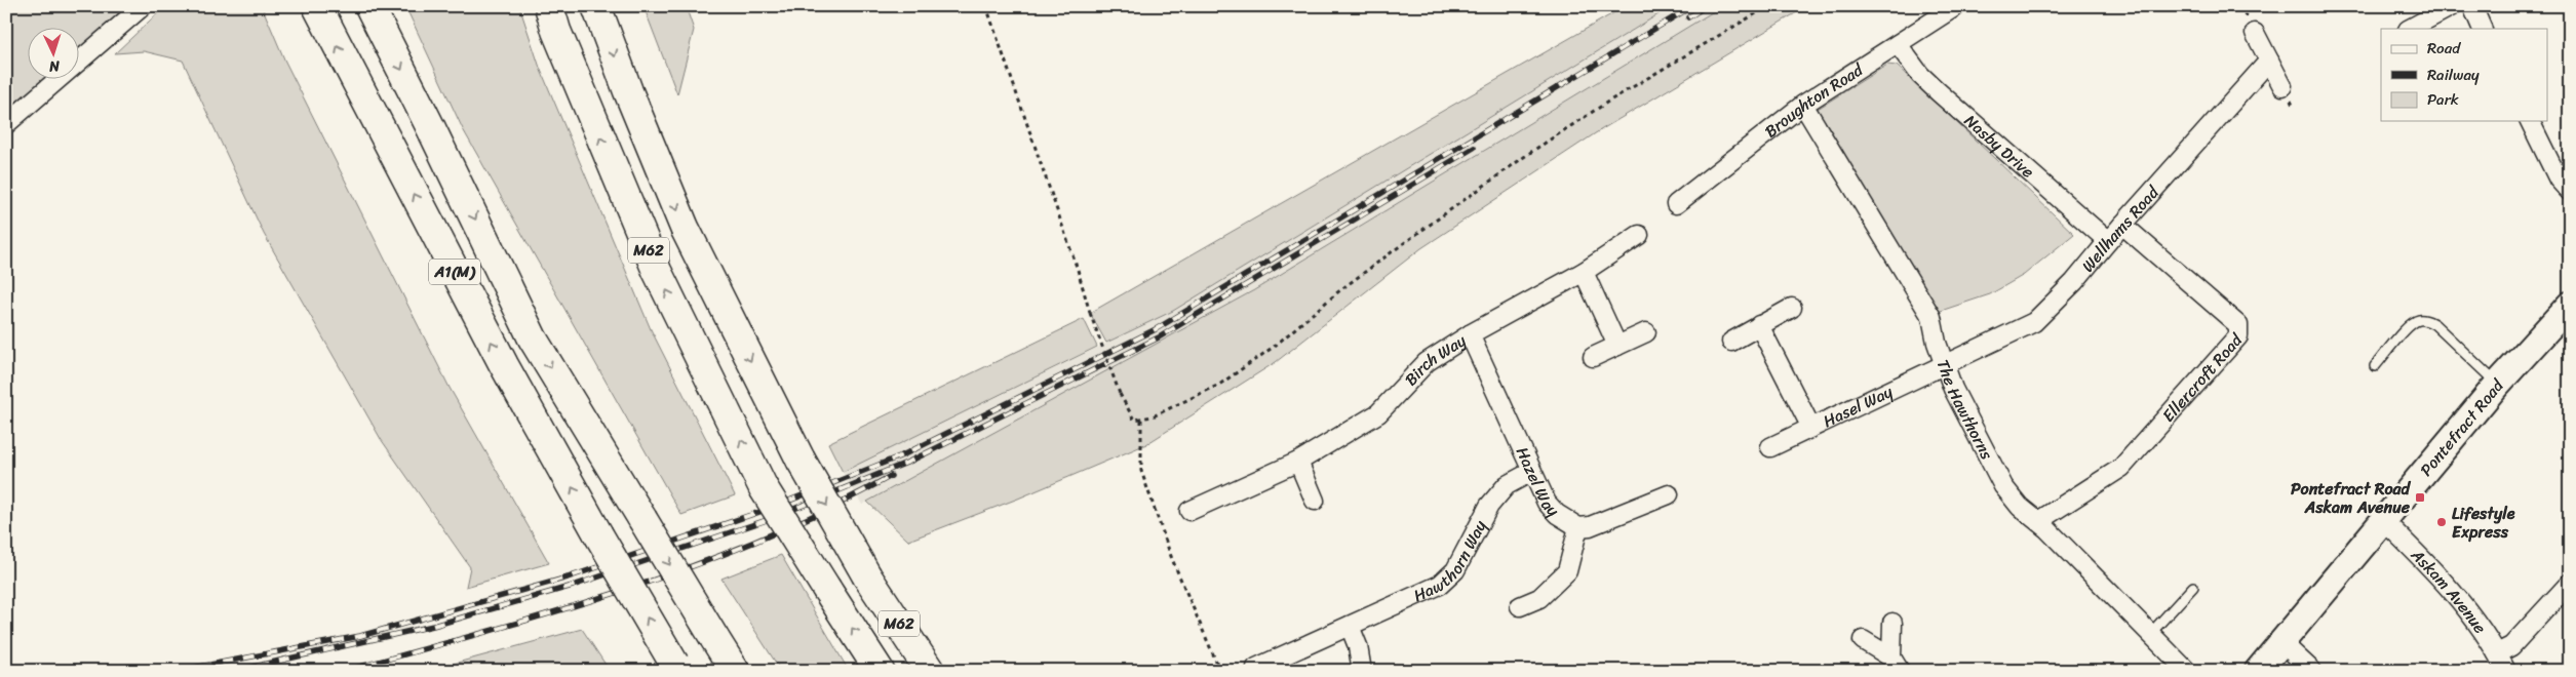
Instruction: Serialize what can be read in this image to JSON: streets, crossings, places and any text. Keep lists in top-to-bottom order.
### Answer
{
  "streets": {
    "highway": ["M62", "A1(M)"],
    "street": [
      "Broughton Road",
      "Nasby Drive",
      "Wellhams Road",
      "Birch Way",
      "Ellercroft Road",
      "Hasel Way",
      "The Hawthorns",
      "Pontefract Road",
      "Hazel Way",
      "Hawthorn Way",
      "Askam Avenue"
    ]
  },
  "crossings": [
    ["Broughton Road", "Nasby Drive"],
    ["Broughton Road", "The Hawthorns"],
    ["Nasby Drive", "Wellhams Road"],
    ["Wellhams Road", "Ellercroft Road"],
    ["Wellhams Road", "Hasel Way"],
    ["Wellhams Road", "The Hawthorns"],
    ["Birch Way", "Hazel Way"],
    ["Ellercroft Road", "The Hawthorns"],
    ["Hasel Way", "The Hawthorns"],
    ["Pontefract Road", "Askam Avenue"],
    ["Hazel Way", "Hawthorn Way"]
  ],
  "places": {
    "transit": ["Pontefract Road Askam Avenue"],
    "other": ["Lifestyle Express"]
  },
  "legend": ["Road", "Railway", "Park"],
  "north": "bottom"
}
